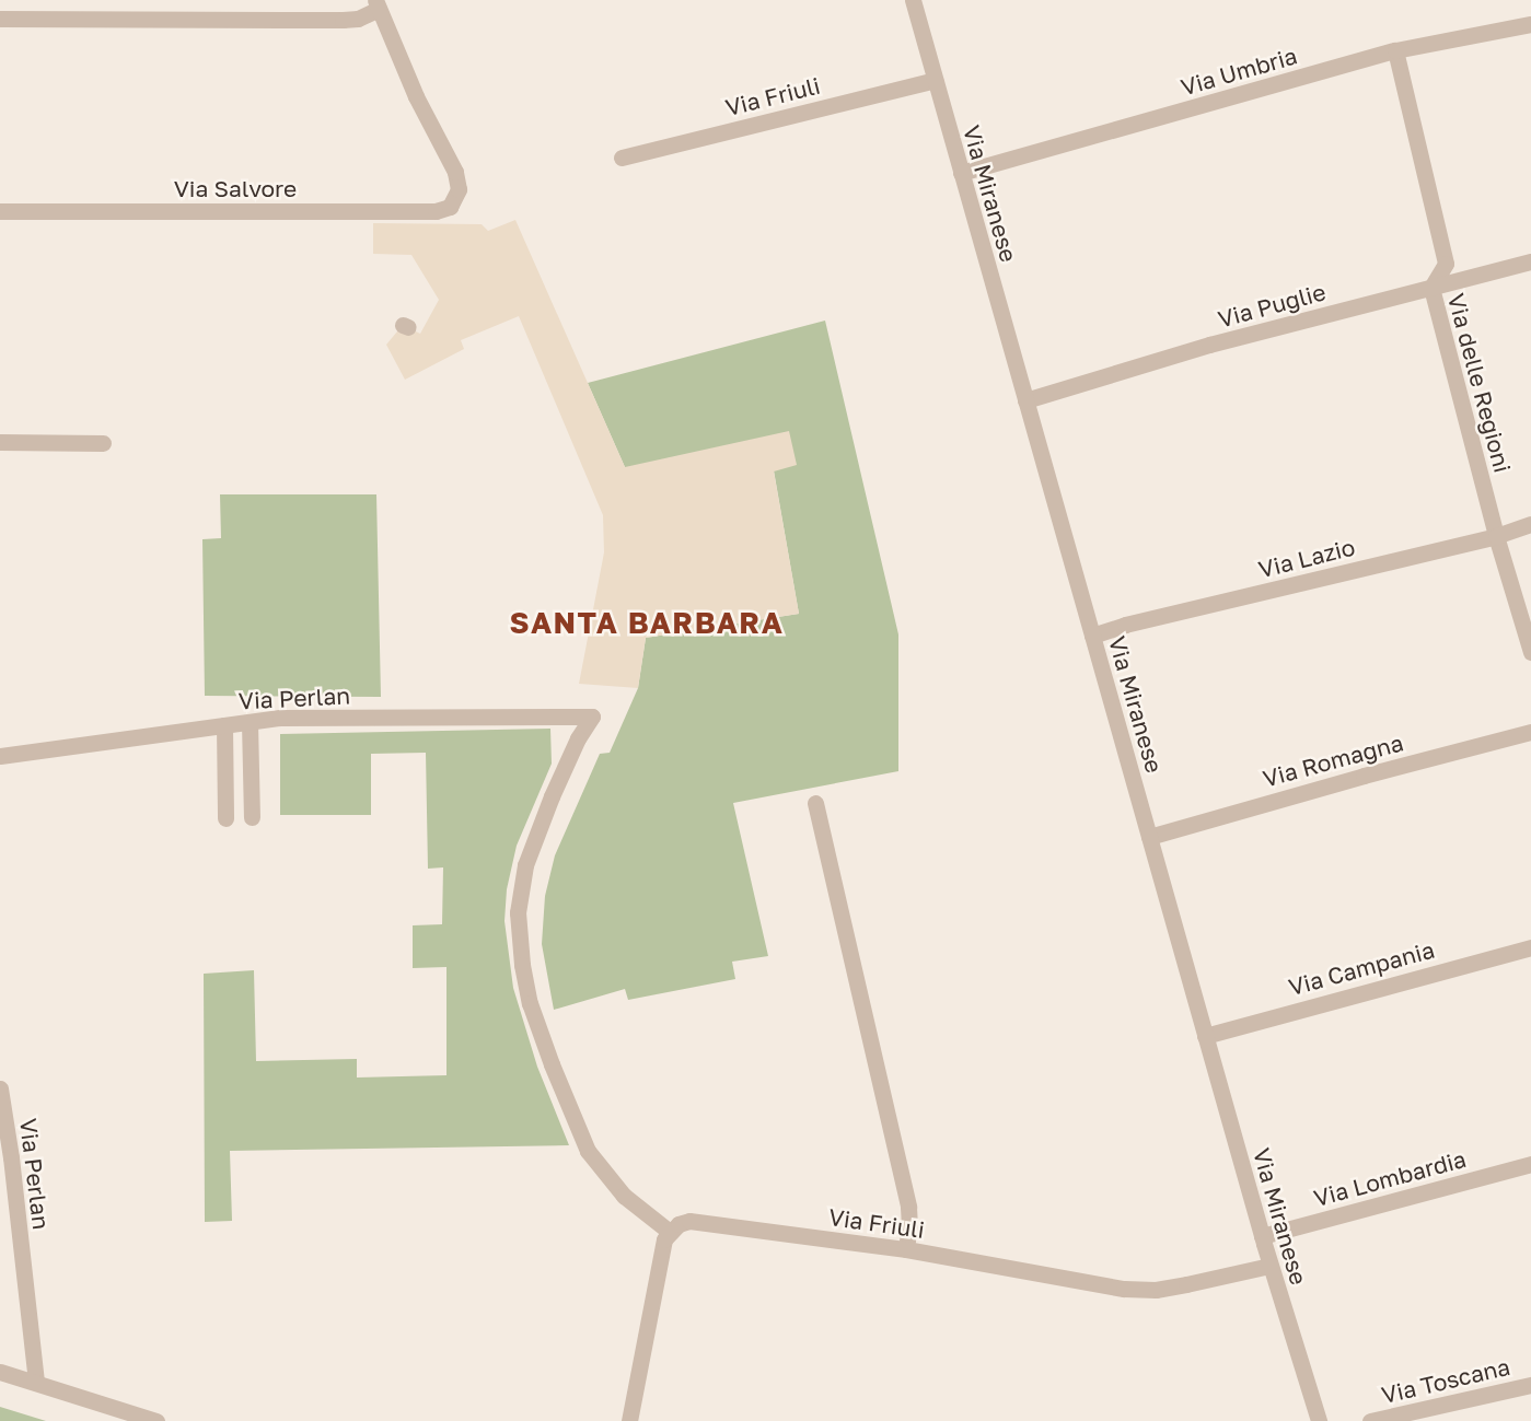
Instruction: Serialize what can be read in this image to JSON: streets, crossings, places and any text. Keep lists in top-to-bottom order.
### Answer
{
  "streets": {
    "street": [
      "Via Umbria",
      "Via Friuli",
      "Via Salvore",
      "Via Miranese",
      "Via Puglie",
      "Via delle Regioni",
      "Via Lazio",
      "Via Perlan",
      "Via Romagna",
      "Via Campania",
      "Via Lombardia",
      "Via Toscana"
    ]
  },
  "crossings": [
    ["Via Umbria", "Via Miranese"],
    ["Via Umbria", "Via delle Regioni"],
    ["Via Friuli", "Via Miranese"],
    ["Via Friuli", "Via Perlan"],
    ["Via Miranese", "Via Puglie"],
    ["Via Miranese", "Via Lazio"],
    ["Via Miranese", "Via Romagna"],
    ["Via Miranese", "Via Campania"],
    ["Via Miranese", "Via Lombardia"],
    ["Via Puglie", "Via delle Regioni"],
    ["Via delle Regioni", "Via Lazio"]
  ],
  "districts": ["SANTA BARBARA"]
}
